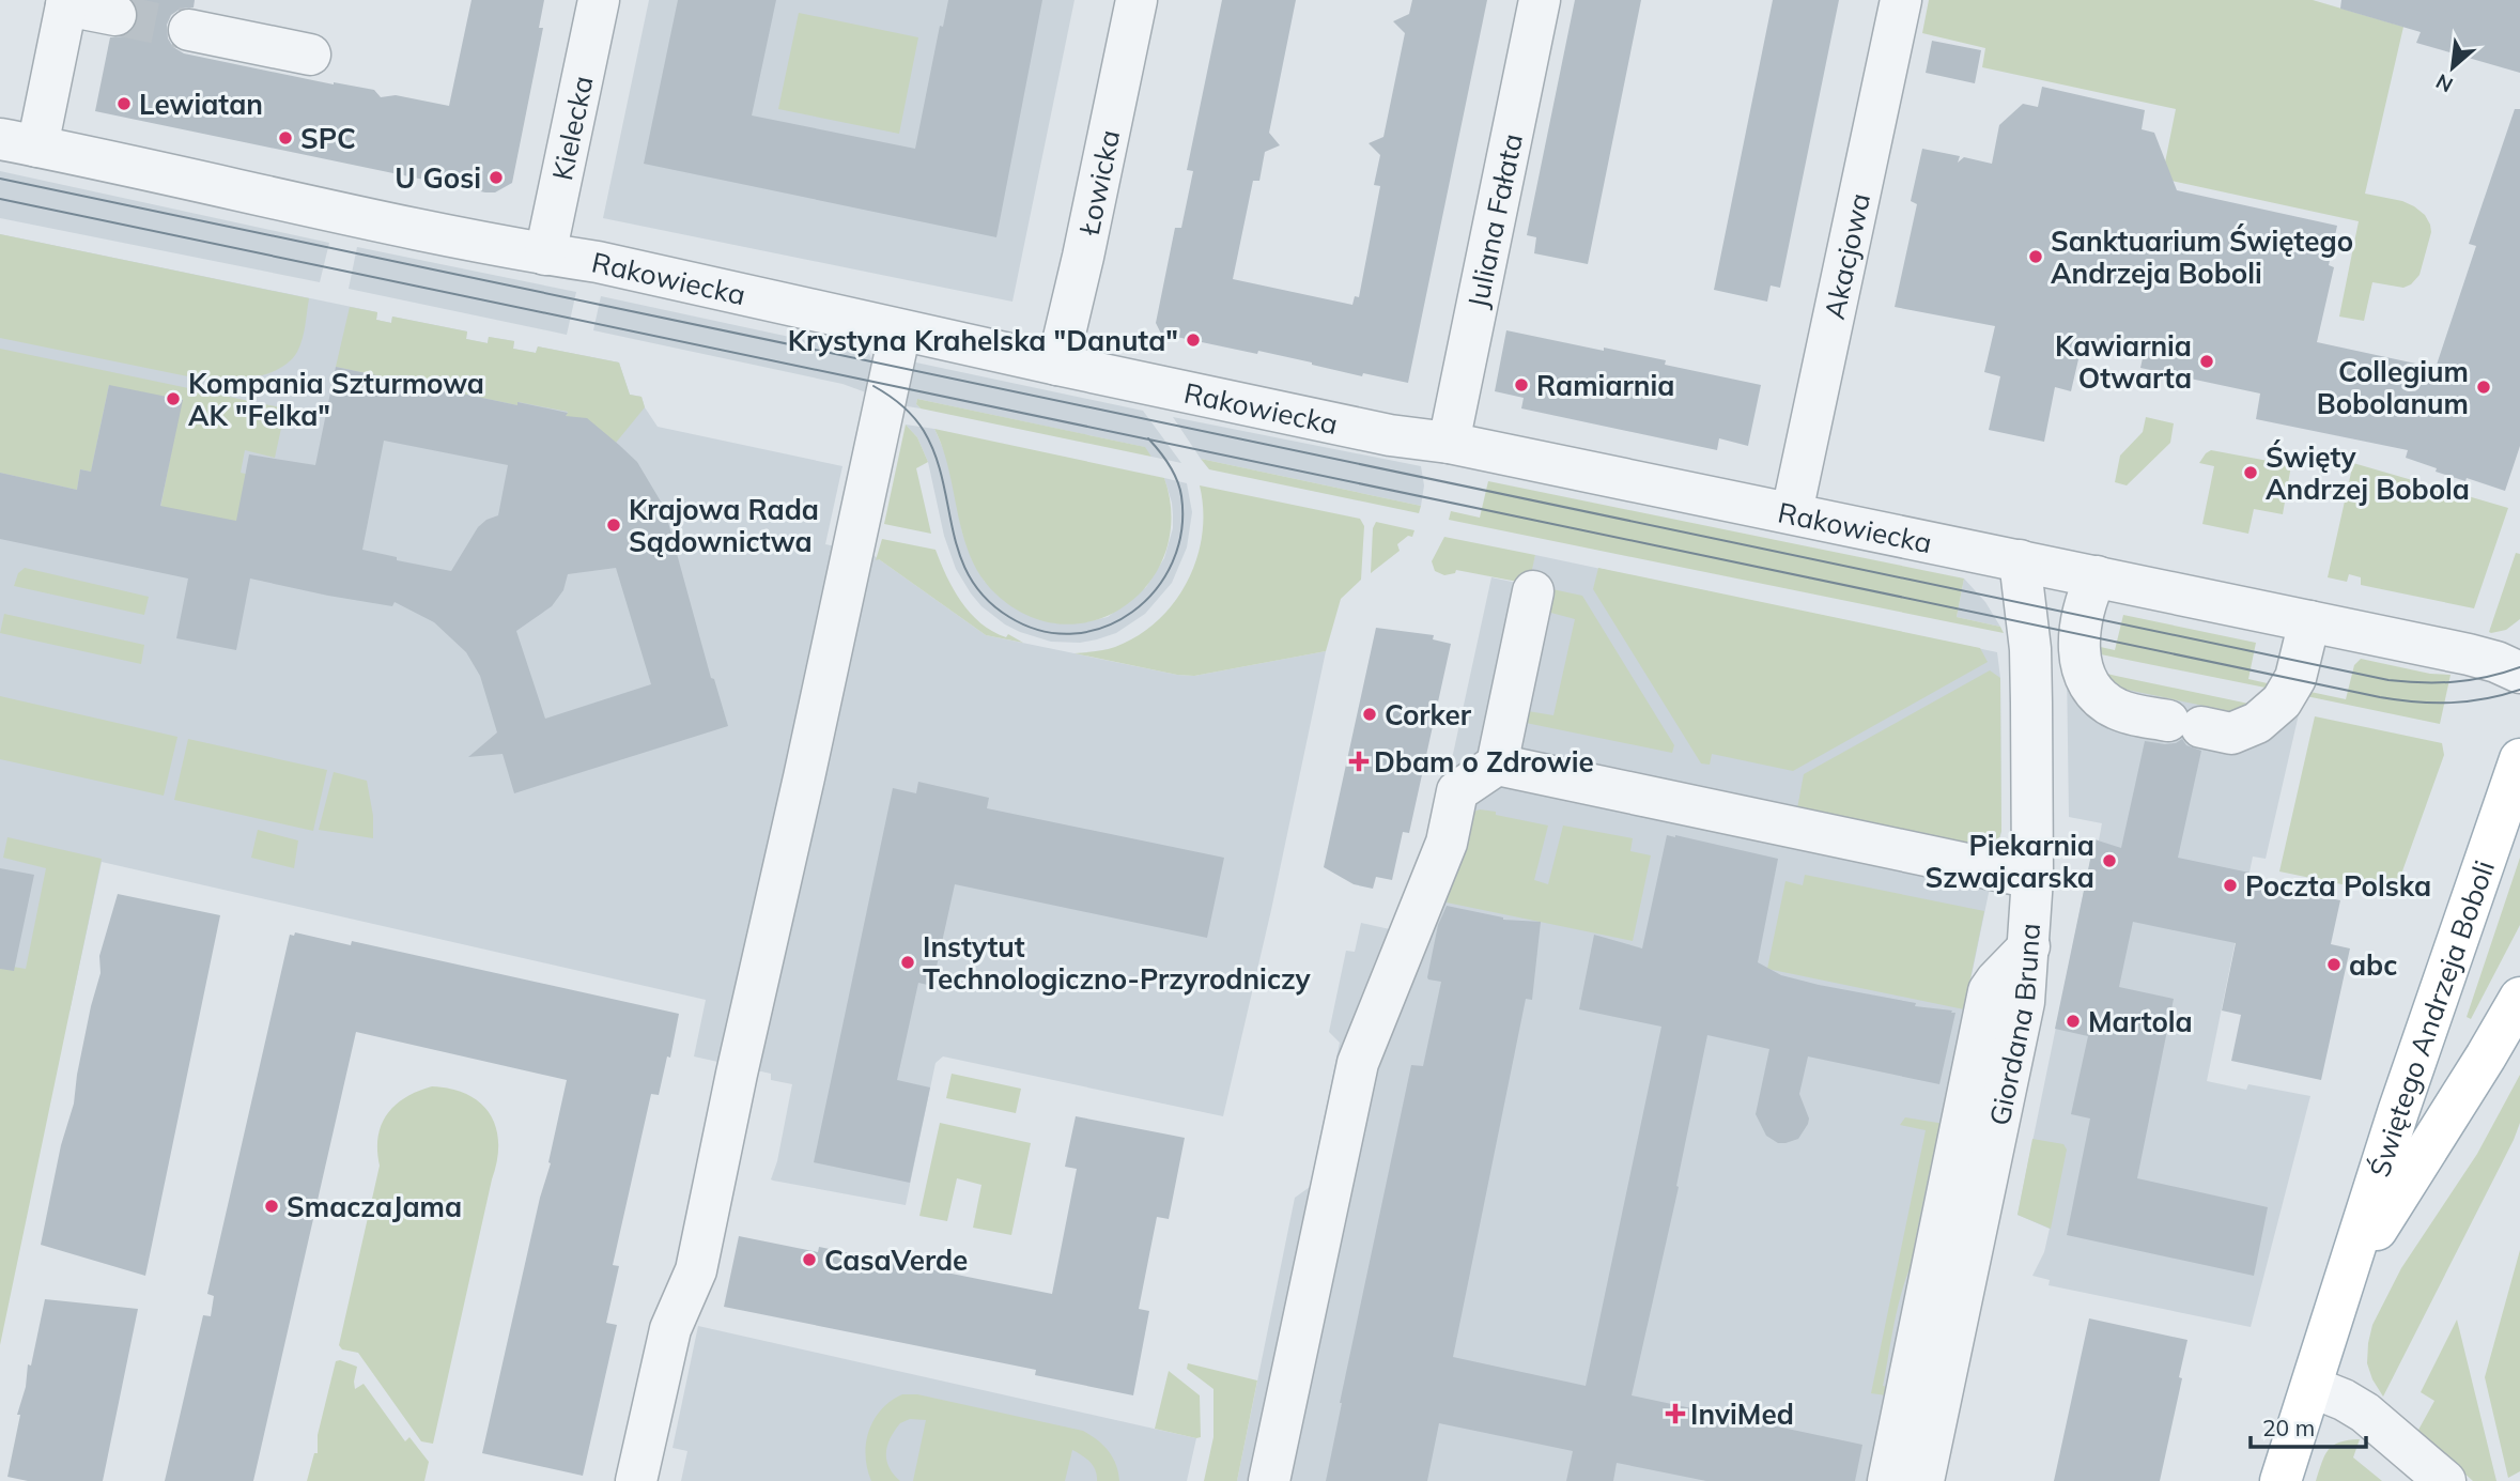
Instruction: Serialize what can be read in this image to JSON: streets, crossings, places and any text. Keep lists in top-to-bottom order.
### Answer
{
  "streets": {
    "main road": ["Świętego Andrzeja Boboli"],
    "street": [
      "Kielecka",
      "Łowicka",
      "Juliana Fałata",
      "Akacjowa",
      "Rakowiecka",
      "Giordana Bruna"
    ]
  },
  "crossings": [
    ["Kielecka", "Rakowiecka"],
    ["Łowicka", "Rakowiecka"],
    ["Juliana Fałata", "Rakowiecka"],
    ["Akacjowa", "Rakowiecka"],
    ["Rakowiecka", "Giordana Bruna"]
  ],
  "places": {
    "other": [
      "Lewiatan",
      "SPC",
      "U Gosi",
      "Sanktuarium Świętego Andrzeja Boboli",
      "Krystyna Krahelska \"Danuta\"",
      "Kawiarnia Otwarta",
      "Ramiarnia",
      "Collegium Bobolanum",
      "Kompania Szturmowa AK \"Felka\"",
      "Święty Andrzej Bobola",
      "Krajowa Rada Sądownictwa",
      "Corker",
      "Piekarnia Szwajcarska",
      "Poczta Polska",
      "Instytut Technologiczno-Przyrodniczy",
      "abc",
      "Martola",
      "SmaczaJama",
      "CasaVerde"
    ],
    "health": ["Dbam o Zdrowie", "InviMed"]
  },
  "scale_bar": "20 m",
  "north": "bottom left"
}
